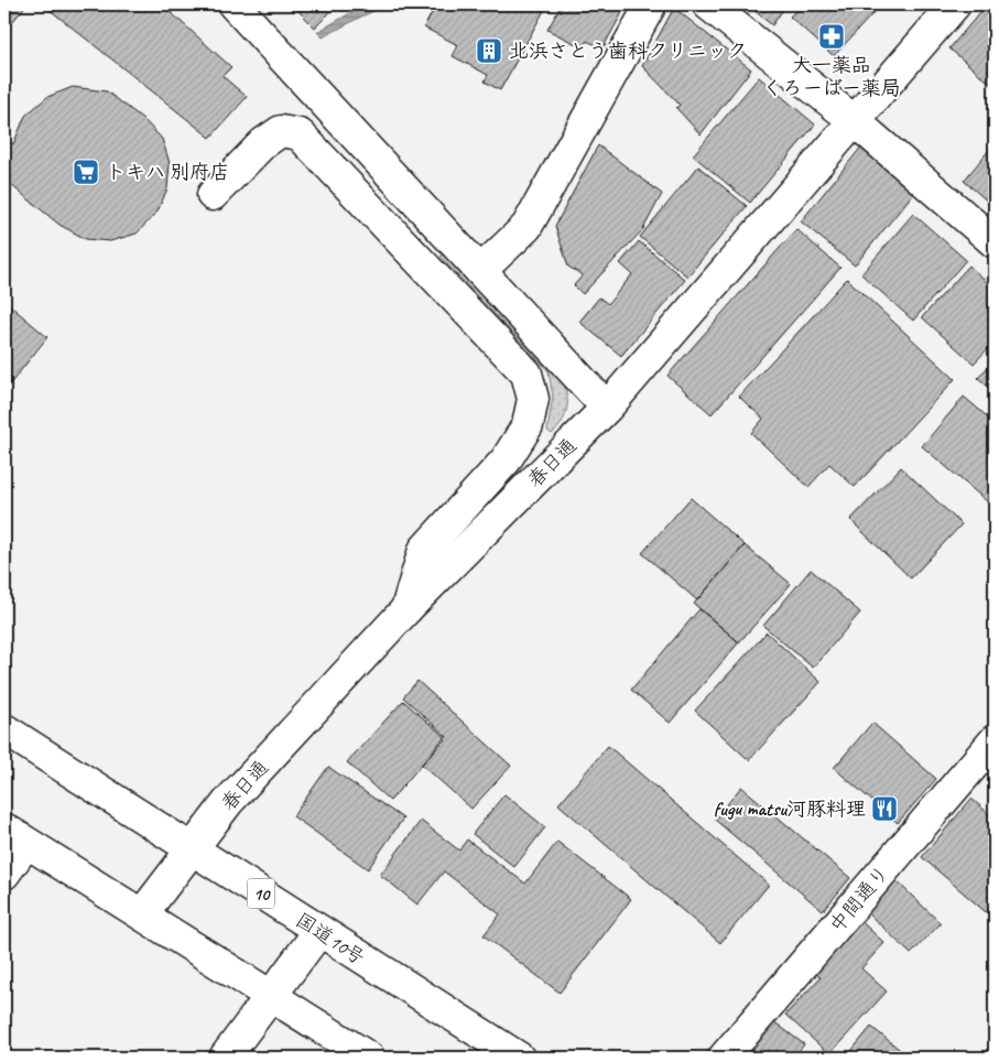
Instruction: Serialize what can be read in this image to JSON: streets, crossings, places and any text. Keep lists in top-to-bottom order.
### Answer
{
  "streets": {
    "main road": [
      "春日通",
      "10",
      "中間通り",
      "国道10号"
    ]
  },
  "crossings": [
    ["春日通", "国道10号"]
  ],
  "places": {
    "pharmacy": ["大一薬品 くろーばー薬局"],
    "building": ["北浜さとう歯科クリニック"],
    "supermarket": ["トキハ 別府店"],
    "restaurant": ["fugu matsu河豚料理"]
  }
}
